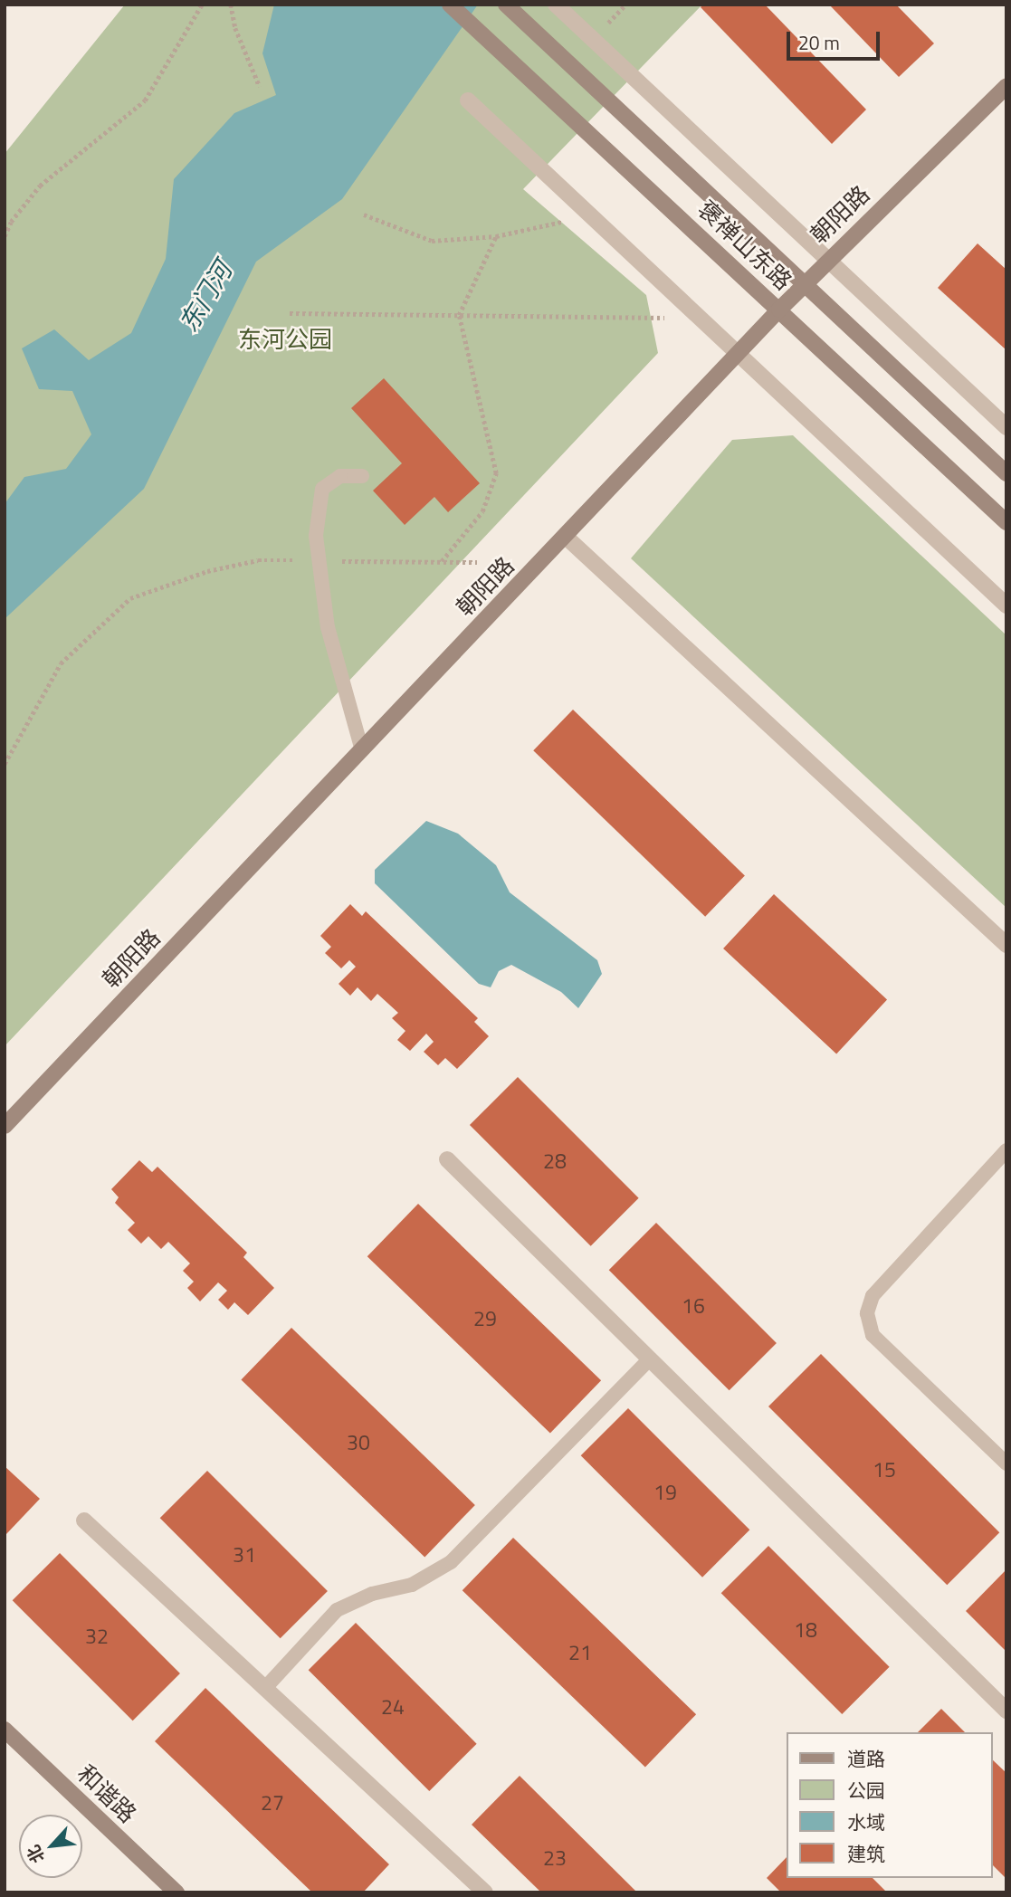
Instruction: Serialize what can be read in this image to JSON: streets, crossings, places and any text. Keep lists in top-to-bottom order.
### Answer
{
  "streets": {
    "main road": ["朝阳路", "褒禅山东路", "和谐路"]
  },
  "crossings": [
    ["朝阳路", "褒禅山东路"]
  ],
  "water": ["东门河"],
  "parks": ["东河公园"],
  "house_numbers": [
    "28",
    "16",
    "29",
    "30",
    "15",
    "19",
    "31",
    "18",
    "32",
    "21",
    "24",
    "27",
    "23"
  ],
  "legend": [
    "道路",
    "公园",
    "水域",
    "建筑"
  ],
  "scale_bar": "20 m",
  "north": "bottom left"
}
